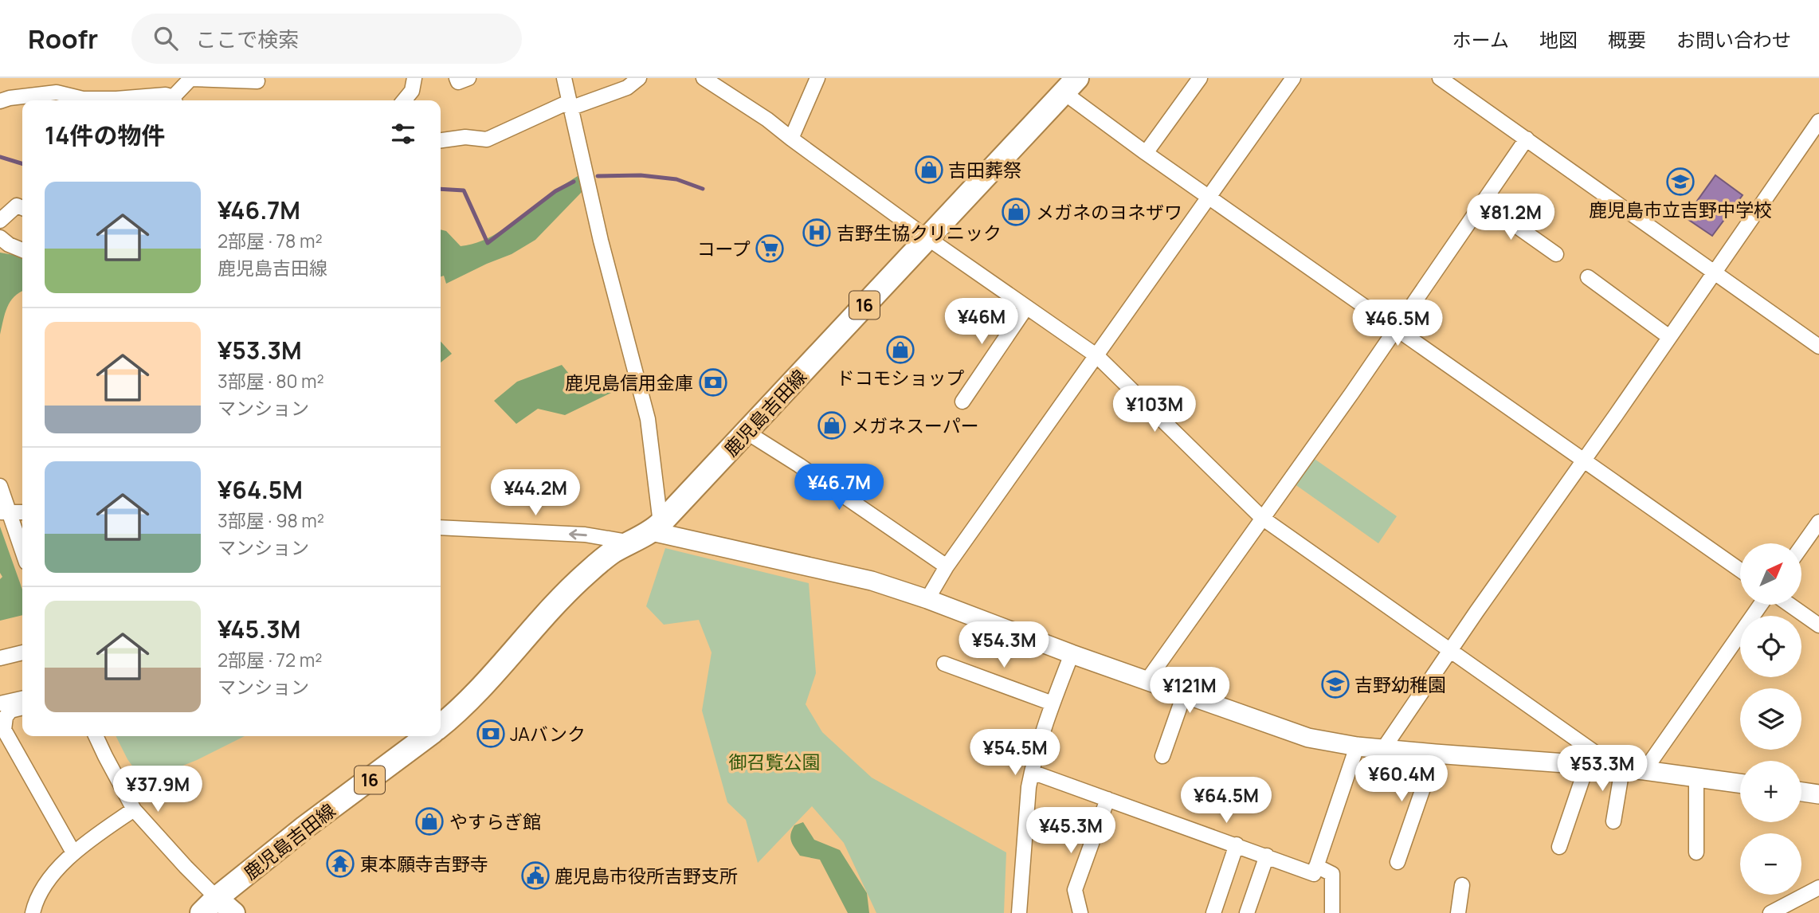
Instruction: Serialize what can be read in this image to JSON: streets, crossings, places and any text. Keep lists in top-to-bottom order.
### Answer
{
  "streets": {
    "main road": ["16", "鹿児島吉田線"]
  },
  "parks": ["御召覧公園"],
  "places": {
    "shop": [
      "吉田葬祭",
      "メガネのヨネザワ",
      "ドコモショップ",
      "メガネスーパー",
      "やすらぎ館"
    ],
    "school or university": ["鹿児島市立吉野中学校", "吉野幼稚園"],
    "hospital": ["吉野生協クリニック"],
    "supermarket": ["コープ"],
    "bank": ["鹿児島信用金庫", "JAバンク"],
    "temple": ["東本願寺吉野寺"],
    "public building": ["鹿児島市役所吉野支所"]
  },
  "north": "top right",
  "page": {
    "header": "Roofr",
    "search": "ここで検索",
    "nav": [
      "ホーム",
      "地図",
      "概要",
      "お問い合わせ"
    ],
    "heading": "14件の物件",
    "list": [
      {
        "name": "¥46.7M",
        "note": "2部屋 · 78 m² · 鹿児島吉田線"
      },
      {
        "name": "¥53.3M",
        "note": "3部屋 · 80 m² · マンション"
      },
      {
        "name": "¥64.5M",
        "note": "3部屋 · 98 m² · マンション"
      },
      {
        "name": "¥45.3M",
        "note": "2部屋 · 72 m² · マンション"
      }
    ],
    "price": [
      "¥81.2M",
      "¥46M",
      "¥46.5M",
      "¥103M",
      "¥46.7M",
      "¥44.2M",
      "¥54.3M",
      "¥121M",
      "¥54.5M",
      "¥53.3M",
      "¥60.4M",
      "¥37.9M",
      "¥64.5M",
      "¥45.3M"
    ],
    "map_buttons": ["+", "−"]
  }
}
